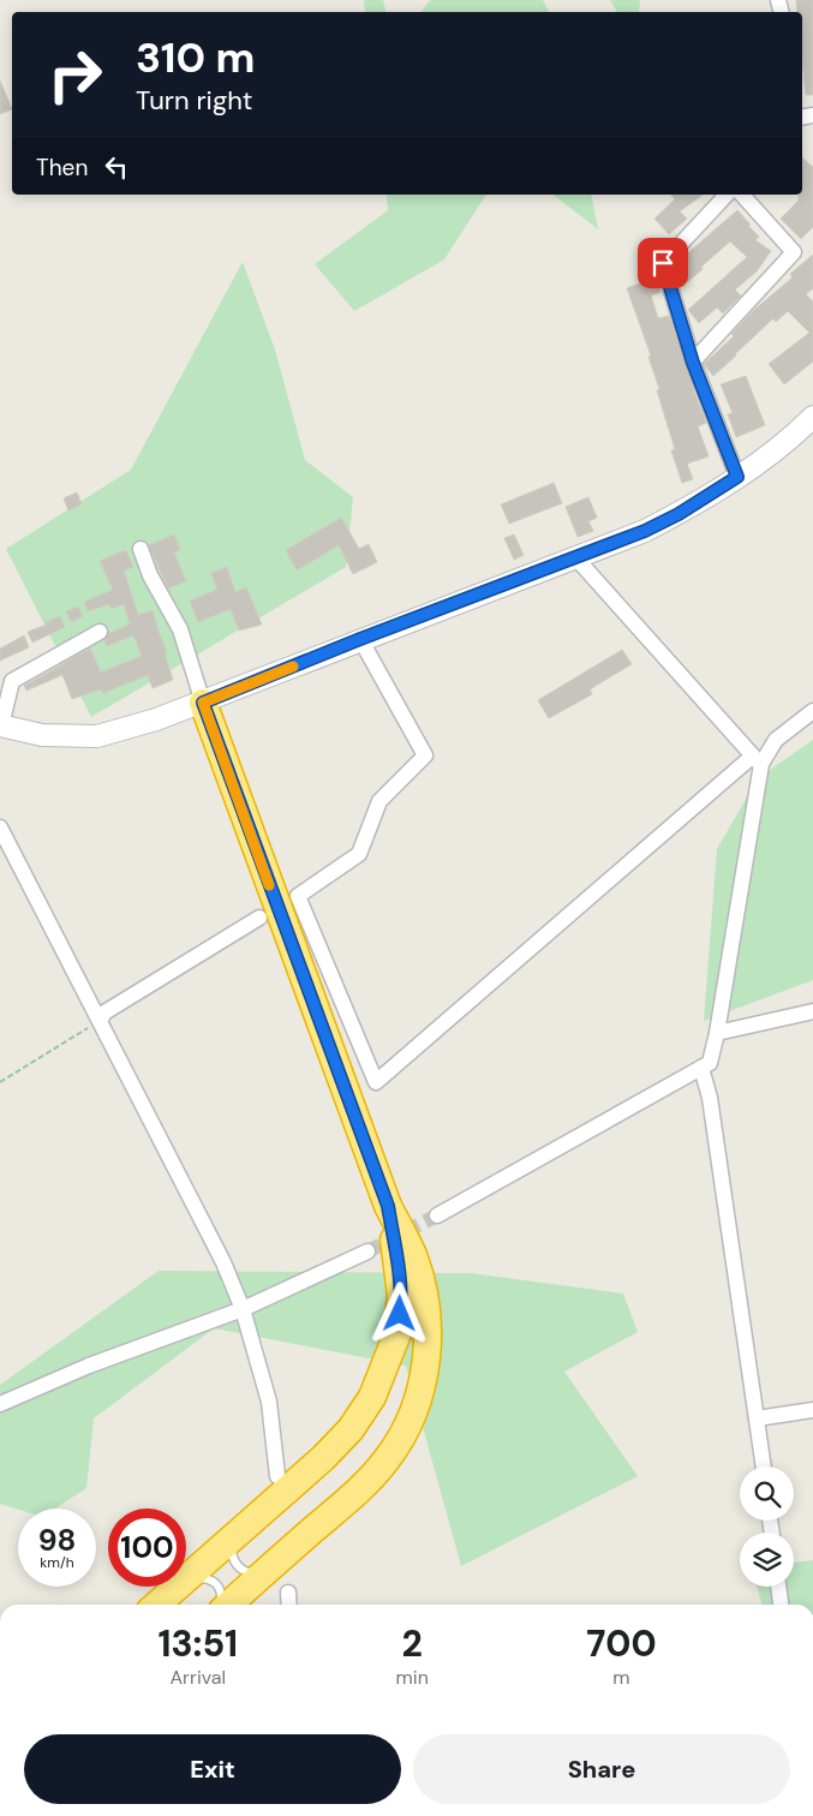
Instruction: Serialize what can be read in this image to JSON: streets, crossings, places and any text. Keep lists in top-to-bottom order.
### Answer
{
  "page": {
    "turn": ["310 m", "Turn right"],
    "then": "Then",
    "speed": "98 km/h",
    "limit": "100",
    "eta": [
      "13:51",
      "Arrival",
      "2",
      "min",
      "700",
      "m"
    ],
    "buttons": ["Exit", "Share"]
  }
}
